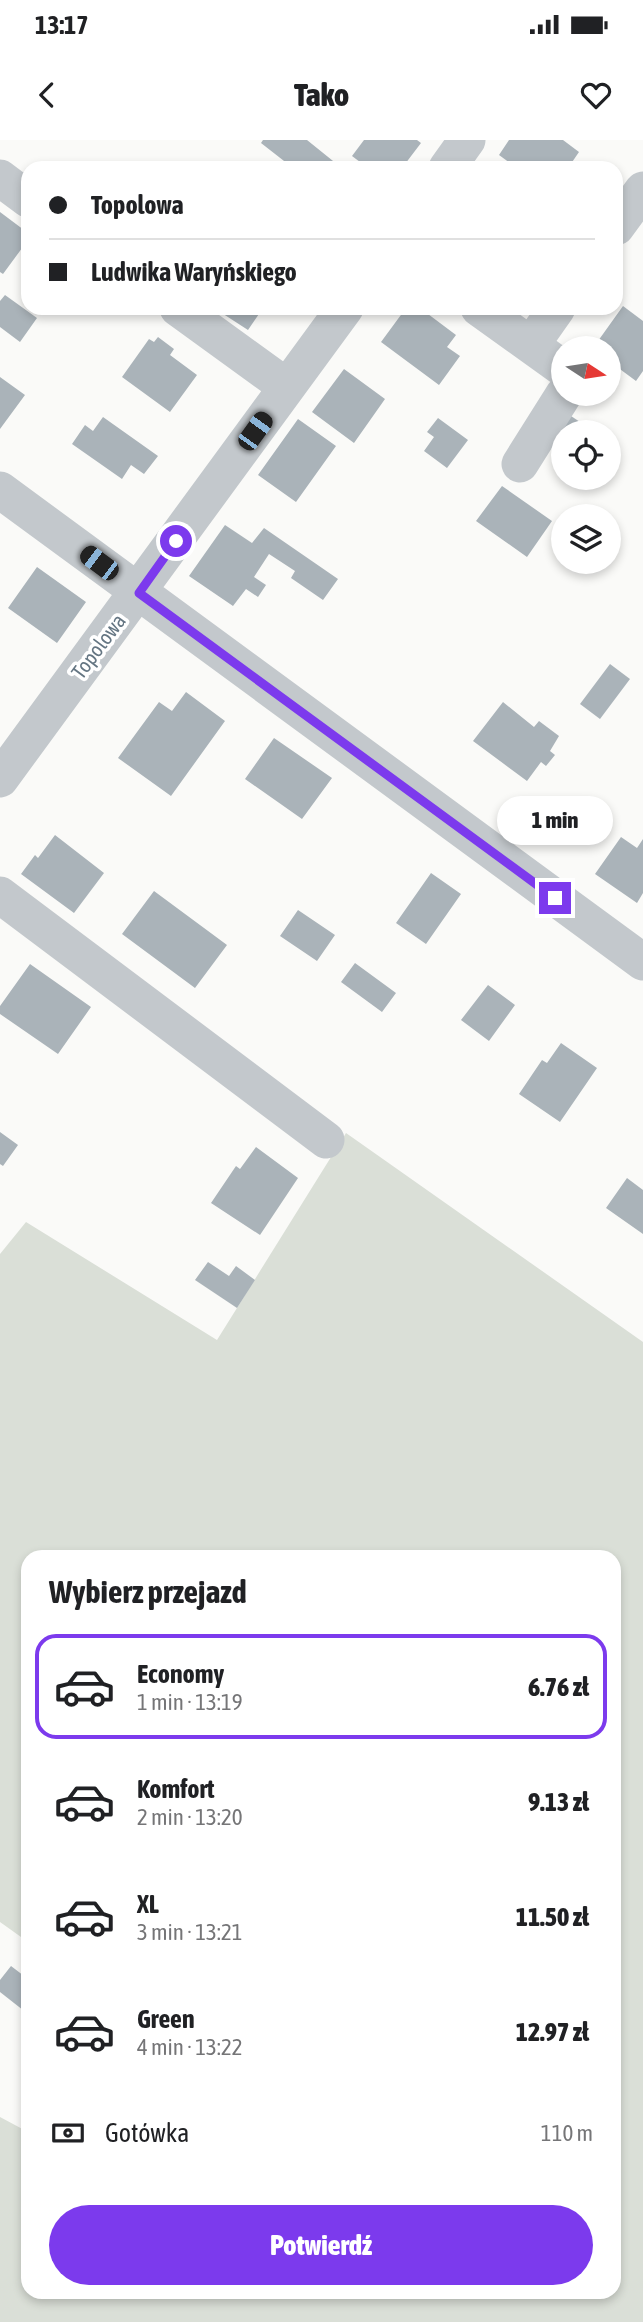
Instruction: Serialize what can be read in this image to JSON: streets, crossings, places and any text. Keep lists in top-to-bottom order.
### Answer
{
  "streets": {
    "street": ["Topolowa"]
  },
  "north": "right",
  "page": {
    "status": "13:17",
    "header": "Tako",
    "banner": ["Topolowa", "Ludwika Waryńskiego"],
    "bubble": "1 min",
    "heading": "Wybierz przejazd",
    "list": [
      {
        "name": "Economy",
        "note": "1 min · 13:19",
        "value": "6.76 zł"
      },
      {
        "name": "Komfort",
        "note": "2 min · 13:20",
        "value": "9.13 zł"
      },
      {
        "name": "XL",
        "note": "3 min · 13:21",
        "value": "11.50 zł"
      },
      {
        "name": "Green",
        "note": "4 min · 13:22",
        "value": "12.97 zł"
      }
    ],
    "pay": ["Gotówka", "110 m"],
    "buttons": "Potwierdź"
  }
}
